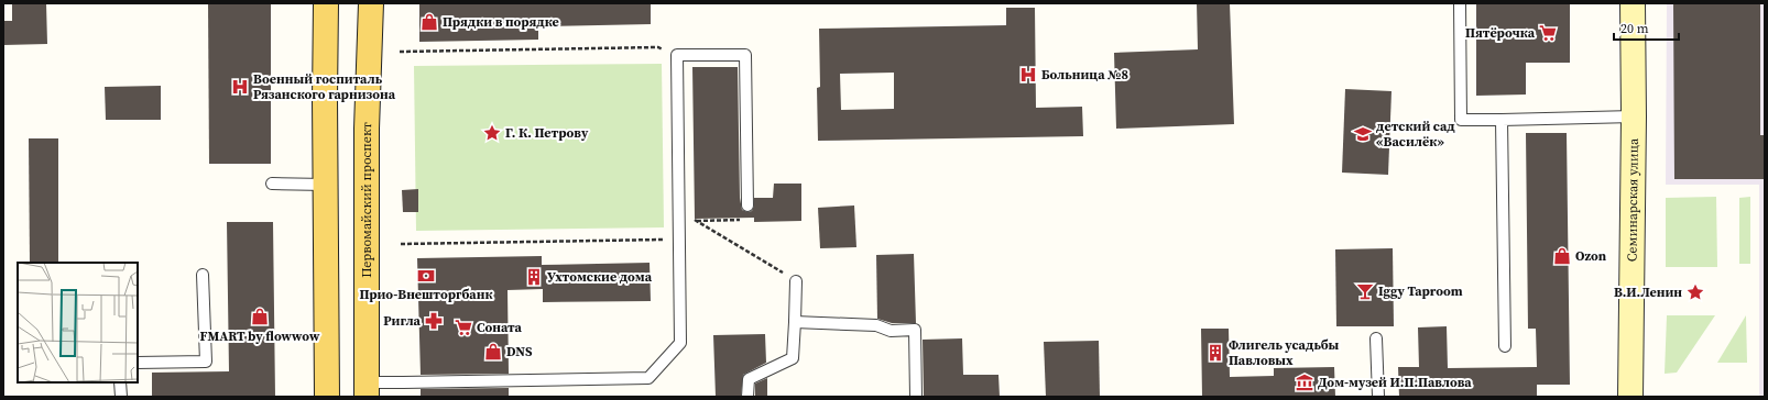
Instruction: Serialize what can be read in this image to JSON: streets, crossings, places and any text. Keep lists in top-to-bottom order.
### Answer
{
  "streets": {
    "main road": ["Первомайский проспект", "Семинарская улица"]
  },
  "places": {
    "shop": [
      "Прядки в порядке",
      "Ozon",
      "FMART by flowwow",
      "DNS"
    ],
    "supermarket": ["Пятёрочка", "Соната"],
    "hospital": ["Больница №8", "Военный госпиталь Рязанского гарнизона"],
    "place": ["Г. К. Петрову", "В.И.Ленин"],
    "school or university": ["детский сад «Василёк»"],
    "bank": ["Прио-Внешторгбанк"],
    "building": ["Ухтомские дома", "Флигель усадьбы Павловых"],
    "bar": ["Iggy Taproom"],
    "pharmacy": ["Ригла"],
    "museum": ["Дом-музей И.П.Павлова"]
  },
  "scale_bar": "20 m"
}
